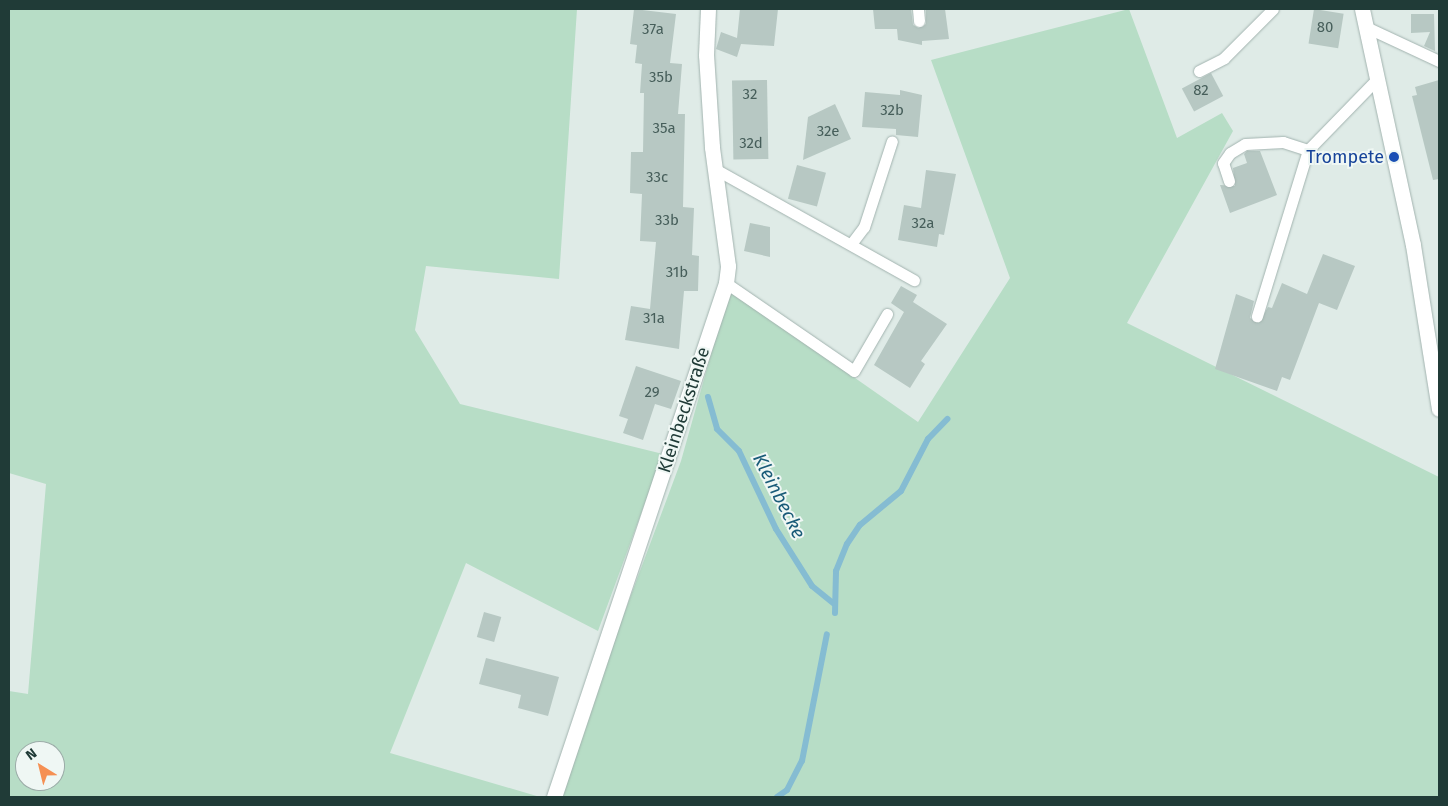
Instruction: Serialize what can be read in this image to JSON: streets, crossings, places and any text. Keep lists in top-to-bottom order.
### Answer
{
  "streets": {
    "street": ["Kleinbeckstraße"]
  },
  "water": ["Kleinbecke"],
  "places": ["Trompete"],
  "house_numbers": [
    "80",
    "37a",
    "35b",
    "82",
    "32",
    "32b",
    "35a",
    "32e",
    "32d",
    "33c",
    "33b",
    "32a",
    "31b",
    "31a",
    "29"
  ],
  "north": "top left"
}
